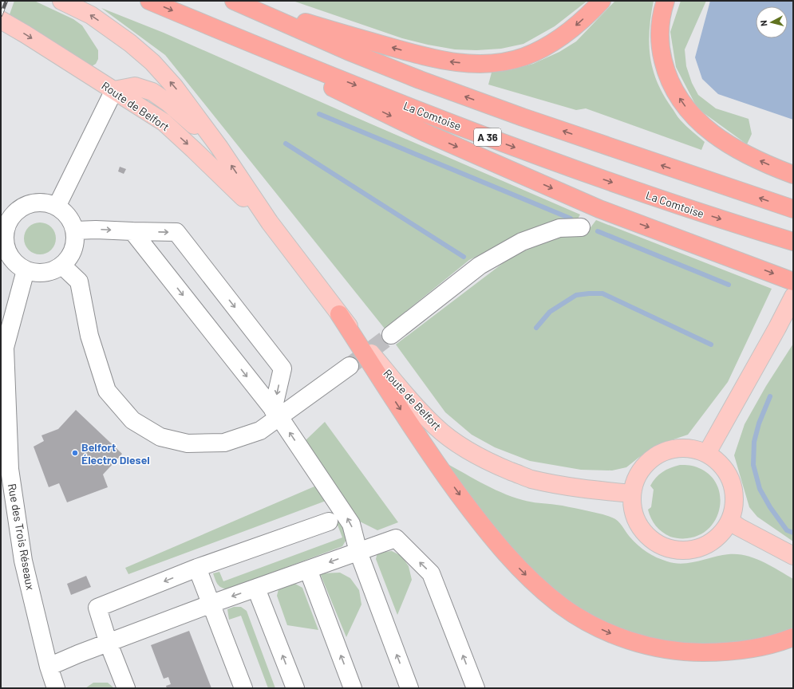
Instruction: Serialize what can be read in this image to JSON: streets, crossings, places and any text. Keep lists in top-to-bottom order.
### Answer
{
  "streets": {
    "highway": ["La Comtoise", "A 36"],
    "main road": ["Route de Belfort"],
    "street": ["Rue des Trois Réseaux"]
  },
  "places": ["Belfort Électro Diesel"],
  "north": "left"
}
